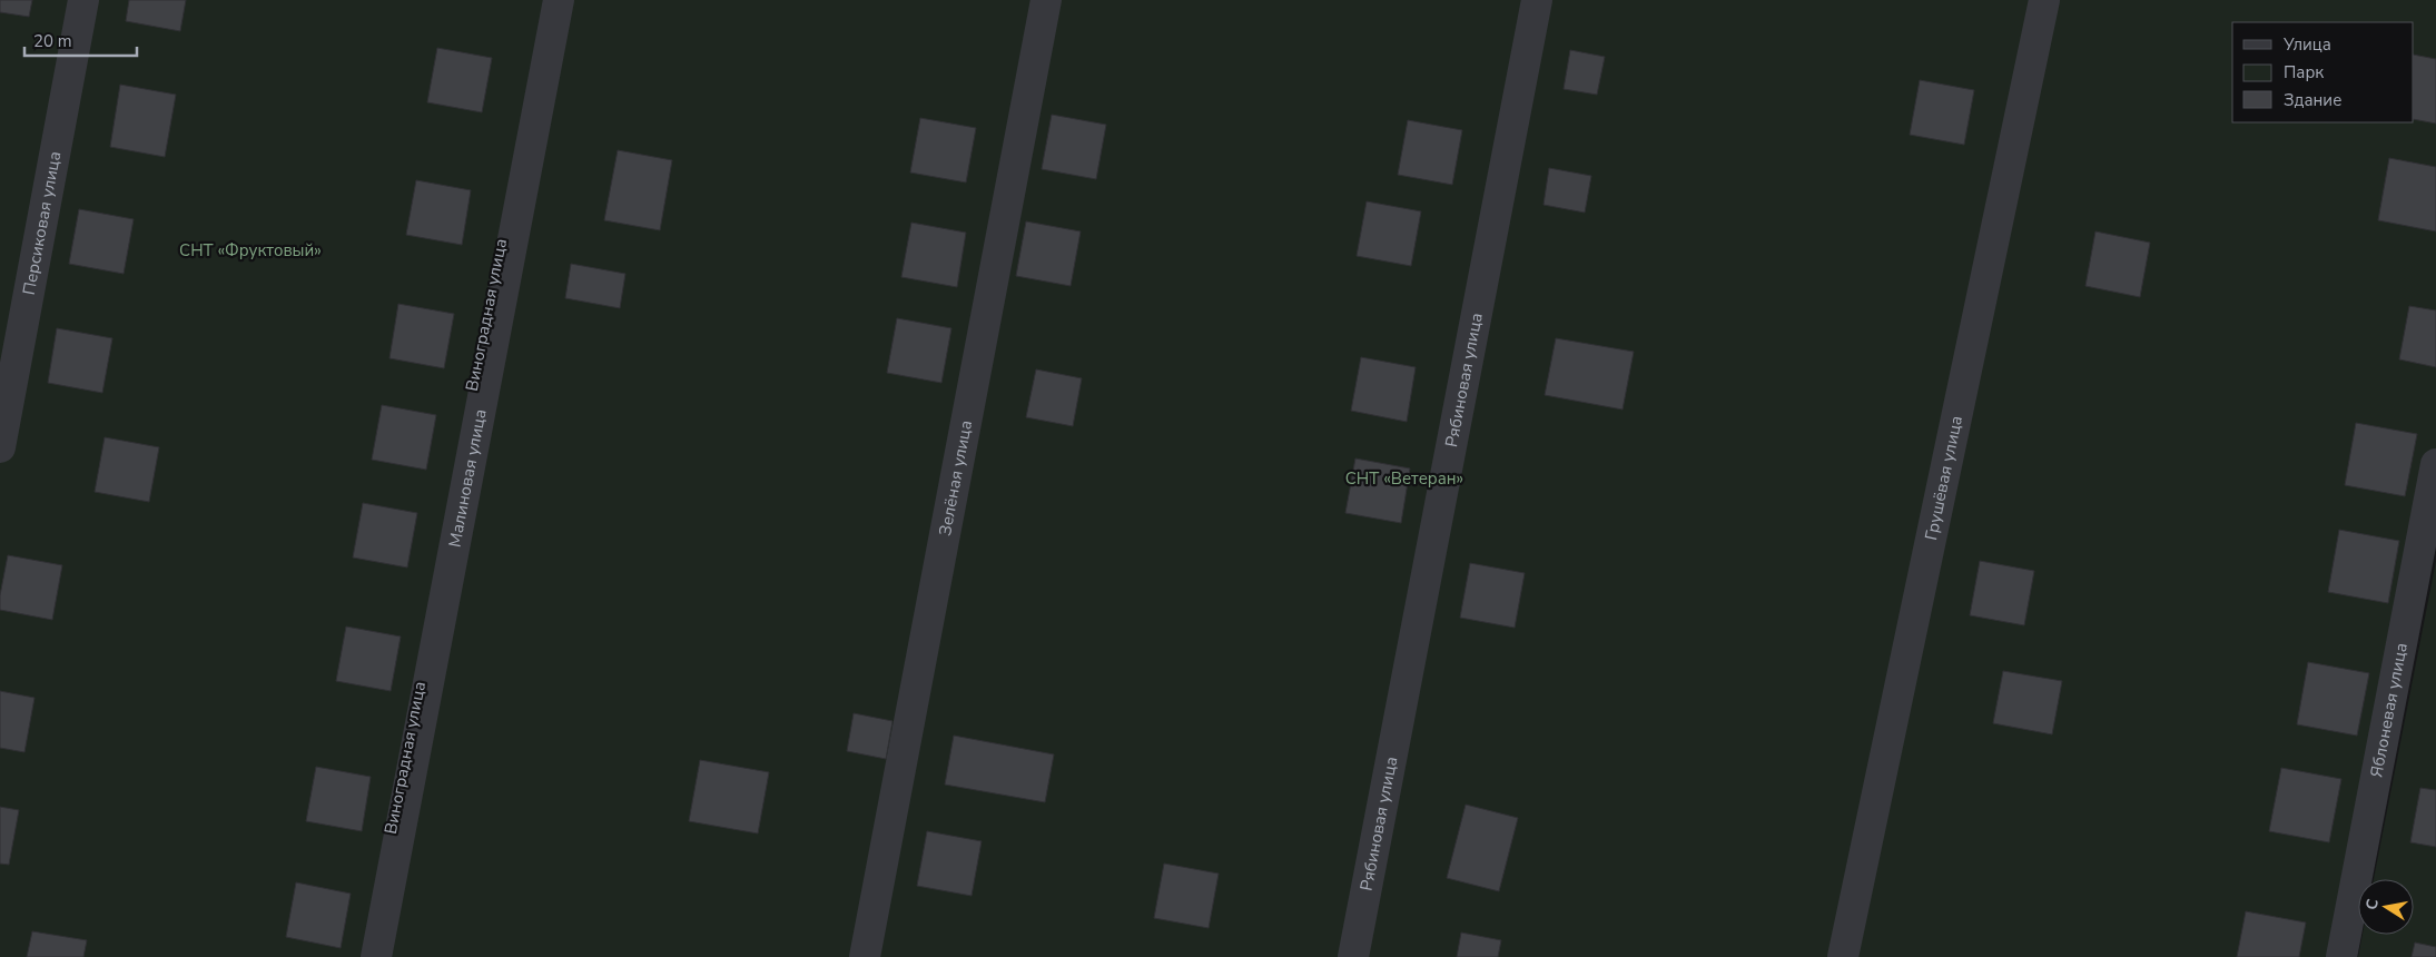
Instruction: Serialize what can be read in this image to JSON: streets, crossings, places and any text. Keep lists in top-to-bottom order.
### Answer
{
  "streets": {
    "street": [
      "Персиковая улица",
      "Виноградная улица",
      "Рябиновая улица",
      "Малиновая улица",
      "Зелёная улица",
      "Грушёвая улица",
      "Яблоневая улица"
    ]
  },
  "parks": ["СНТ «Фруктовый»", "СНТ «Ветеран»"],
  "legend": ["Улица", "Парк", "Здание"],
  "scale_bar": "20 m",
  "north": "left"
}
